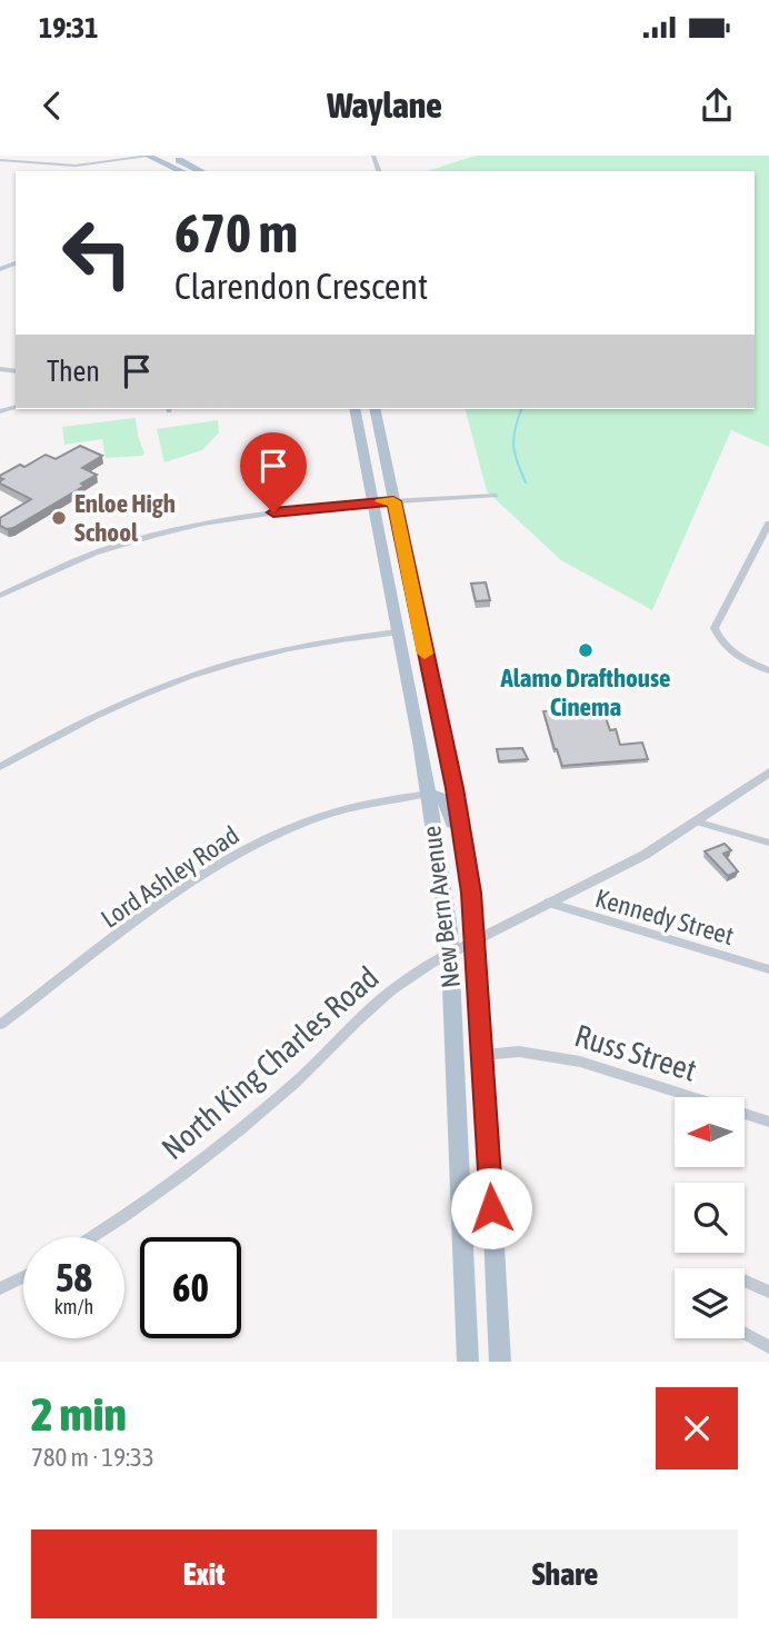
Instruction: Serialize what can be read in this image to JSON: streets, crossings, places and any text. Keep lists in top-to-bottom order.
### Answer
{
  "streets": {
    "main road": ["New Bern Avenue"],
    "street": [
      "Lord Ashley Road",
      "Kennedy Street",
      "Russ Street",
      "North King Charles Road"
    ]
  },
  "crossings": [
    ["Lord Ashley Road", "New Bern Avenue"],
    ["New Bern Avenue", "Russ Street"],
    ["New Bern Avenue", "North King Charles Road"]
  ],
  "places": ["Enloe High School", "Alamo Drafthouse Cinema"],
  "north": "left",
  "page": {
    "status": "19:31",
    "header": "Waylane",
    "turn": ["670 m", "Clarendon Crescent"],
    "then": "Then",
    "speed": "58 km/h",
    "limit": "60",
    "heading": ["2 min", "780 m · 19:33"],
    "buttons": ["Exit", "Share"]
  }
}
